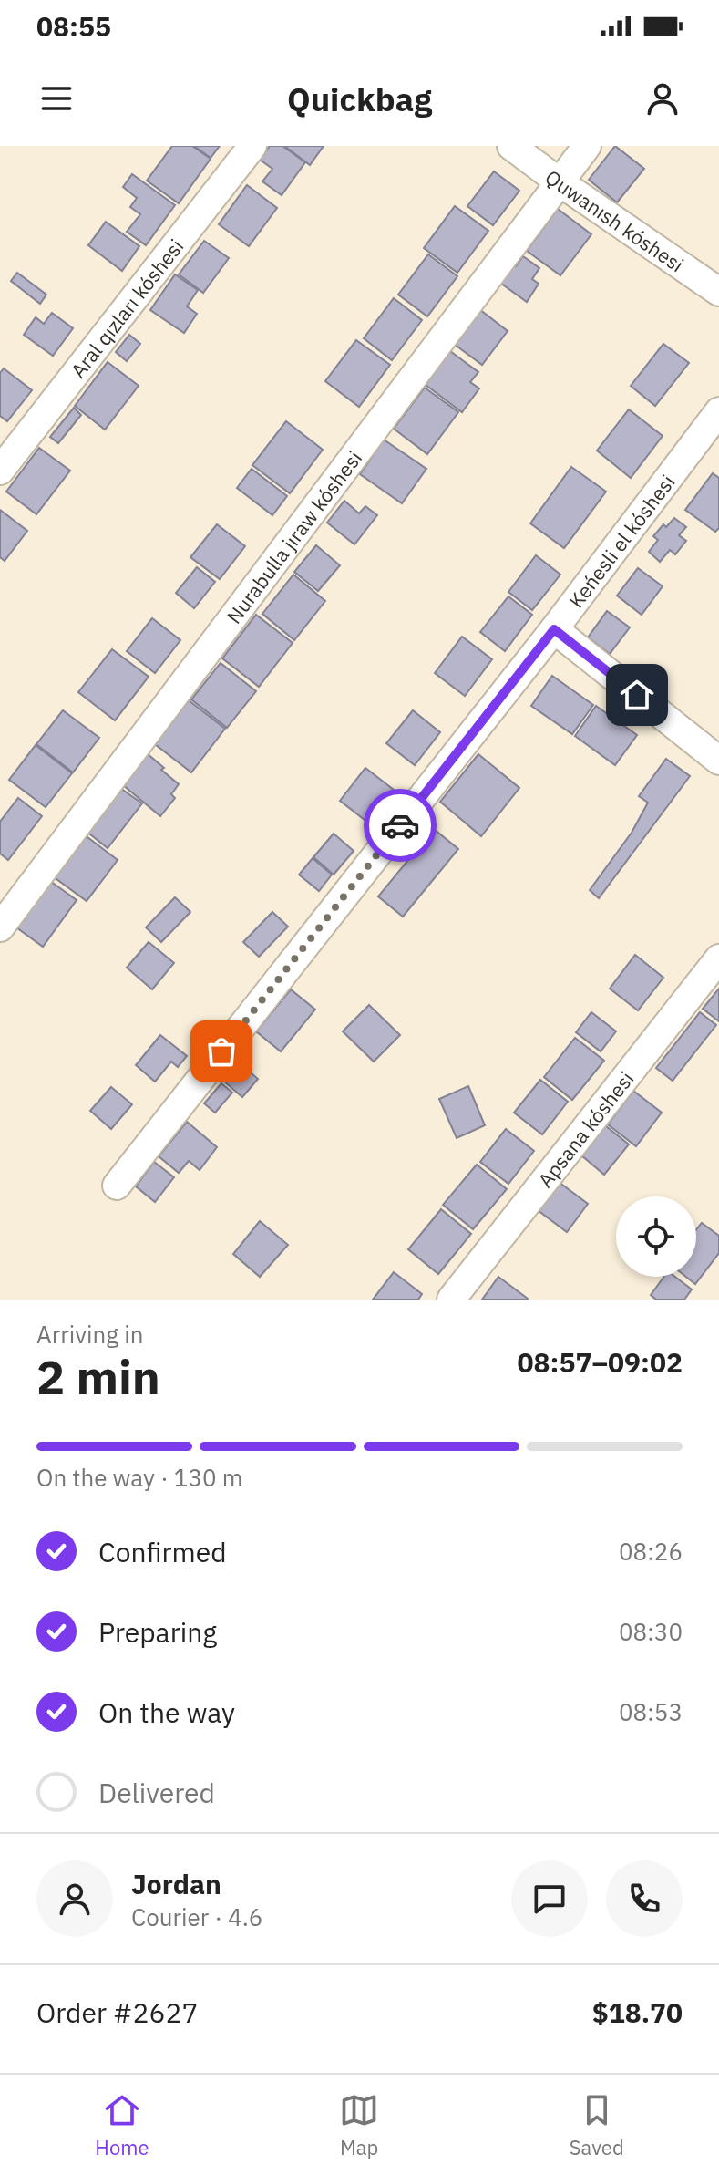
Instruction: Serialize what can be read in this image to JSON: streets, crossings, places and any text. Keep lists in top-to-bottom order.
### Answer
{
  "streets": {
    "street": [
      "Quwanısh kóshesi",
      "Aral qızları kóshesi",
      "Nurabulla jıraw kóshesi",
      "Keńesli el kóshesi",
      "Apsana kóshesi"
    ]
  },
  "crossings": [
    ["Quwanısh kóshesi", "Nurabulla jıraw kóshesi"]
  ],
  "page": {
    "status": "08:55",
    "header": "Quickbag",
    "heading": ["2 min", "Arriving in", "08:57–09:02"],
    "panel": [
      "Jordan",
      "Courier · 4.6",
      "Order #2627",
      "$18.70"
    ],
    "bar": "On the way · 130 m",
    "list": [
      ["Confirmed", "08:26"],
      ["Preparing", "08:30"],
      ["On the way", "08:53"],
      "Delivered"
    ],
    "tabs": ["Home", "Map", "Saved"]
  }
}
